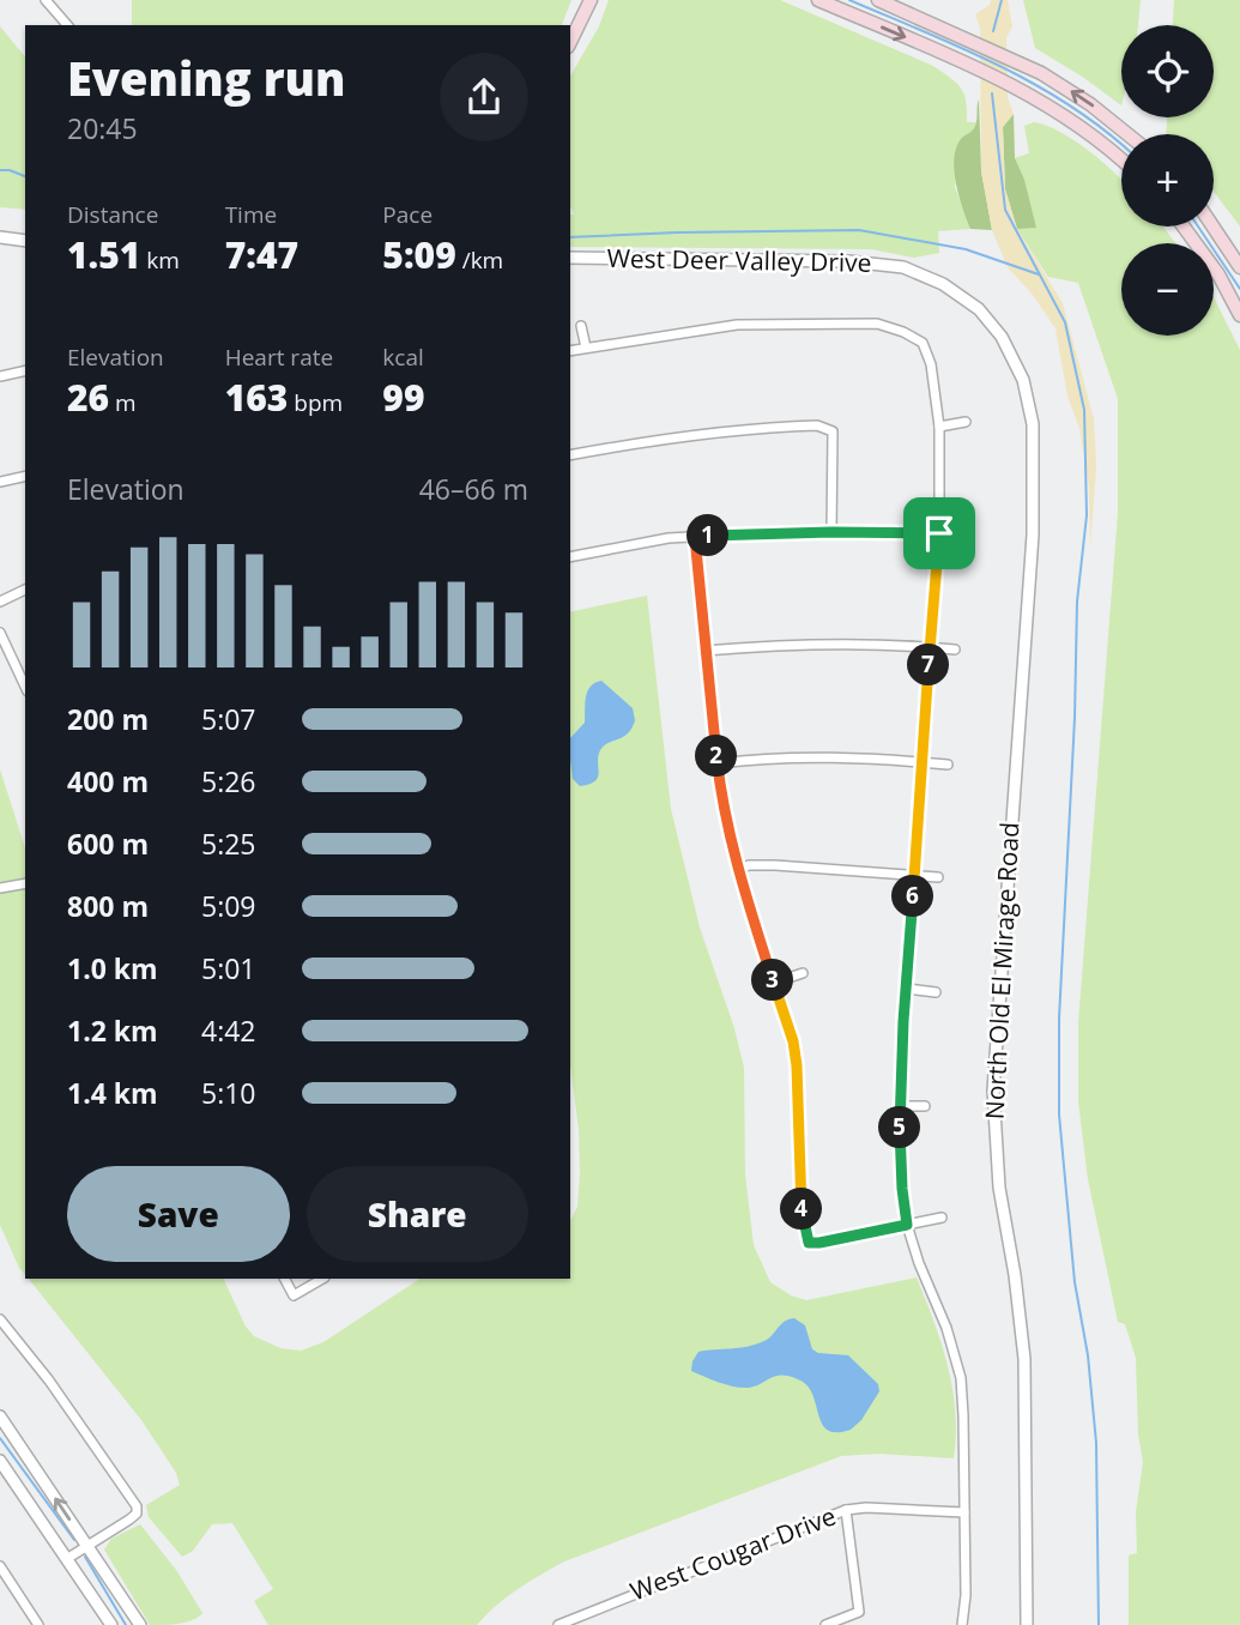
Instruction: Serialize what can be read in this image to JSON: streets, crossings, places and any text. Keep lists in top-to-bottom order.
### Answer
{
  "streets": {
    "street": ["West Deer Valley Drive", "North Old El Mirage Road", "West Cougar Drive"]
  },
  "crossings": [
    ["West Deer Valley Drive", "North Old El Mirage Road"]
  ],
  "page": {
    "map_buttons": ["+", "−"],
    "heading": ["Evening run", "20:45"],
    "stats": [
      ["Distance", "1.51 km"],
      ["Time", "7:47"],
      ["Pace", "5:09 /km"],
      ["Elevation", "26 m"],
      ["Heart rate", "163 bpm"],
      ["kcal", "99"]
    ],
    "chart": ["Elevation", "46–66 m"],
    "pins": [
      "1",
      "7",
      "2",
      "6",
      "3",
      "5",
      "4"
    ],
    "list": [
      {
        "name": "200 m",
        "note": "5:07"
      },
      {
        "name": "400 m",
        "note": "5:26"
      },
      {
        "name": "600 m",
        "note": "5:25"
      },
      {
        "name": "800 m",
        "note": "5:09"
      },
      {
        "name": "1.0 km",
        "note": "5:01"
      },
      {
        "name": "1.2 km",
        "note": "4:42"
      },
      {
        "name": "1.4 km",
        "note": "5:10"
      }
    ],
    "buttons": ["Save", "Share"]
  }
}
